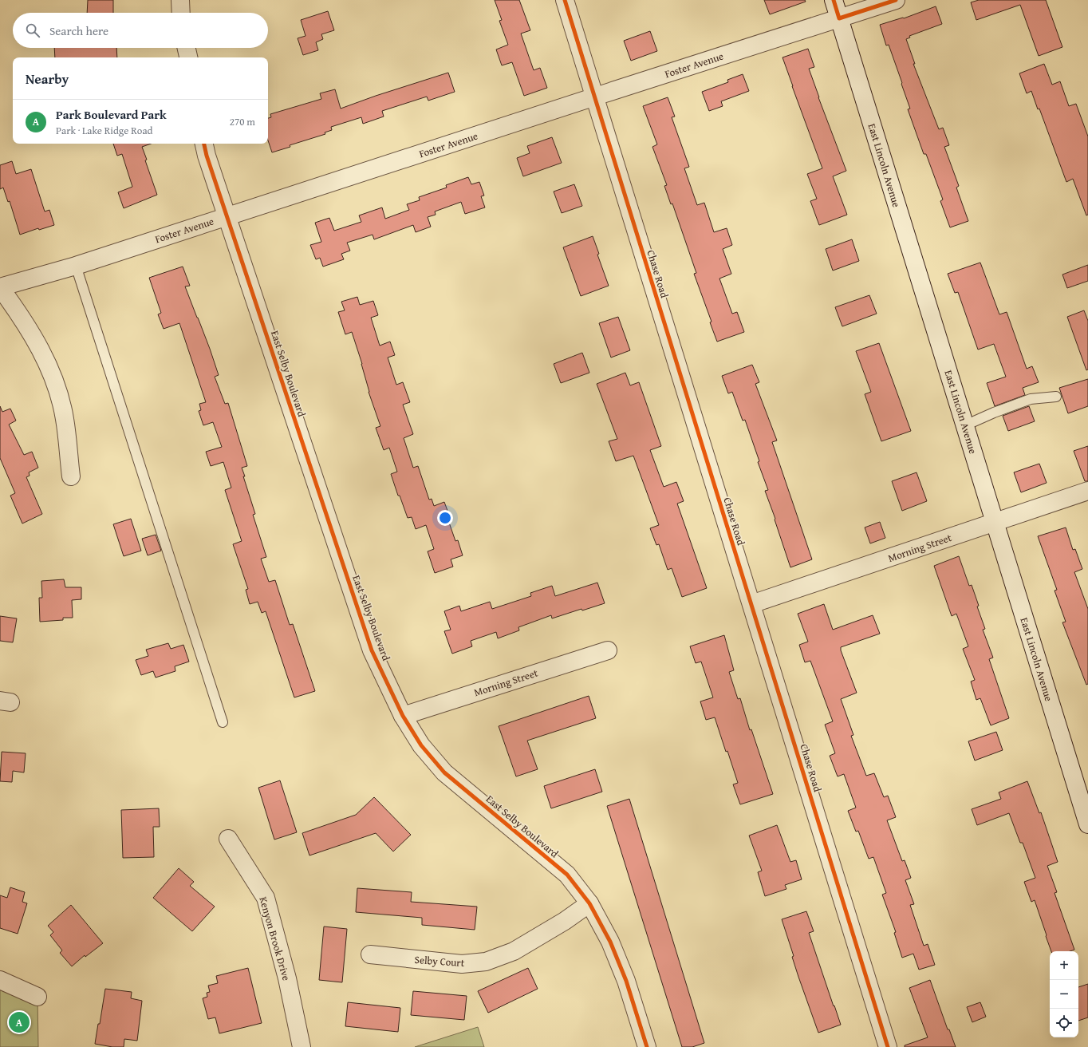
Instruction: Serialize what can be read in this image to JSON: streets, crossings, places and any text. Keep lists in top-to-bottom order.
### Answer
{
  "streets": {
    "street": [
      "Foster Avenue",
      "East Lincoln Avenue",
      "Chase Road",
      "East Selby Boulevard",
      "Morning Street",
      "Kenyon Brook Drive",
      "Selby Court"
    ]
  },
  "crossings": [
    ["Foster Avenue", "East Lincoln Avenue"],
    ["Foster Avenue", "Chase Road"],
    ["Foster Avenue", "East Selby Boulevard"],
    ["East Lincoln Avenue", "Morning Street"],
    ["Chase Road", "Morning Street"],
    ["East Selby Boulevard", "Morning Street"],
    ["East Selby Boulevard", "Selby Court"]
  ],
  "page": {
    "search": "Search here",
    "heading": "Nearby",
    "list": [
      {
        "mark": "A",
        "name": "Park Boulevard Park",
        "note": "Park · Lake Ridge Road",
        "value": "270 m"
      }
    ],
    "map_buttons": ["+", "−"],
    "pins": "A"
  }
}
